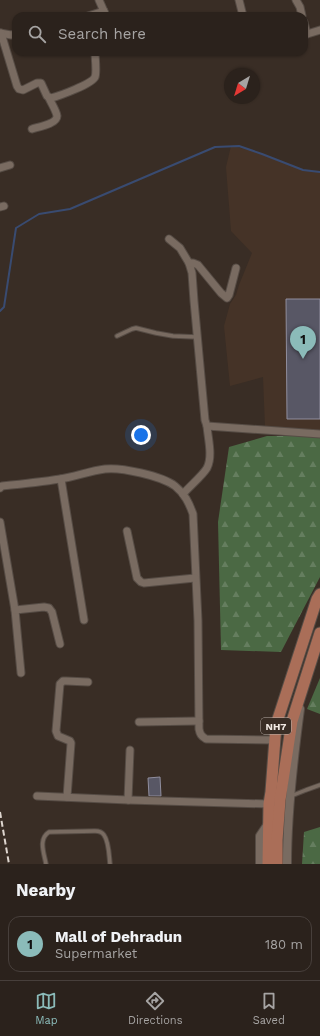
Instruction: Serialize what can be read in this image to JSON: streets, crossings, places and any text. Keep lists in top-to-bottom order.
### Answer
{
  "streets": {
    "highway": ["NH7"]
  },
  "north": "bottom left",
  "page": {
    "search": "Search here",
    "pins": "1",
    "heading": "Nearby",
    "list": [
      {
        "mark": "1",
        "name": "Mall of Dehradun",
        "note": "Supermarket",
        "value": "180 m"
      }
    ],
    "nav": ["Map", "Directions", "Saved"]
  }
}
